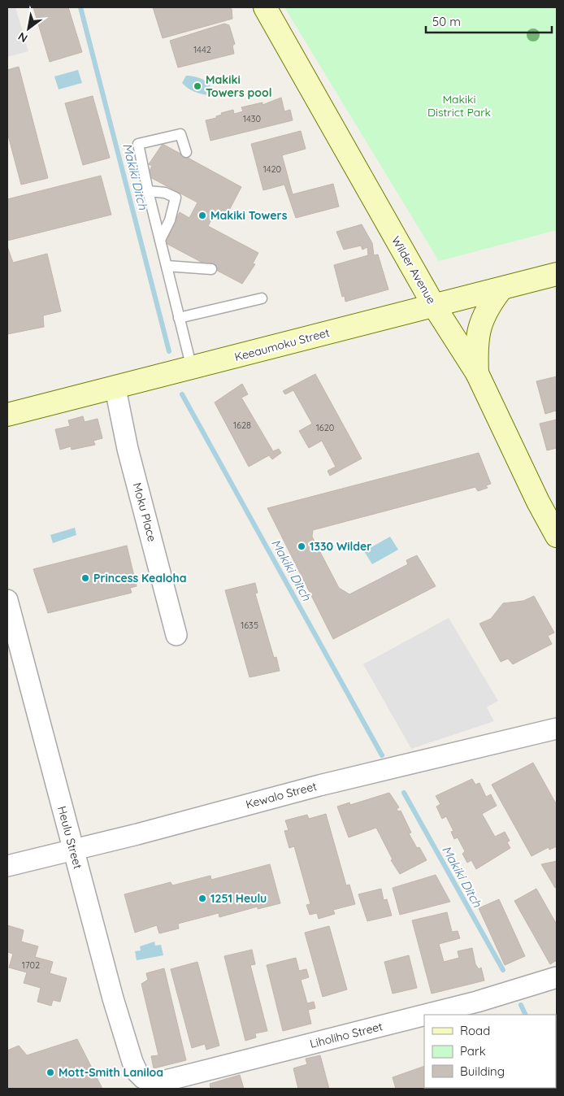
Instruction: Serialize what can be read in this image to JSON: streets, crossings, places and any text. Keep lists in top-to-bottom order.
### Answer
{
  "streets": {
    "main road": ["Wilder Avenue", "Keeaumoku Street"],
    "street": [
      "Moku Place",
      "Kewalo Street",
      "Heulu Street",
      "Liholiho Street"
    ]
  },
  "crossings": [
    ["Wilder Avenue", "Keeaumoku Street"],
    ["Keeaumoku Street", "Moku Place"],
    ["Kewalo Street", "Heulu Street"],
    ["Heulu Street", "Liholiho Street"]
  ],
  "water": ["Makiki Ditch"],
  "parks": ["Makiki District Park"],
  "places": [
    "Makiki Towers pool",
    "Makiki Towers",
    "1330 Wilder",
    "Princess Kealoha",
    "1251 Heulu",
    "Mott-Smith Laniloa"
  ],
  "house_numbers": [
    "1442",
    "1430",
    "1420",
    "1628",
    "1620",
    "1635",
    "1702"
  ],
  "legend": ["Road", "Park", "Building"],
  "scale_bar": "50 m",
  "north": "bottom left"
}
